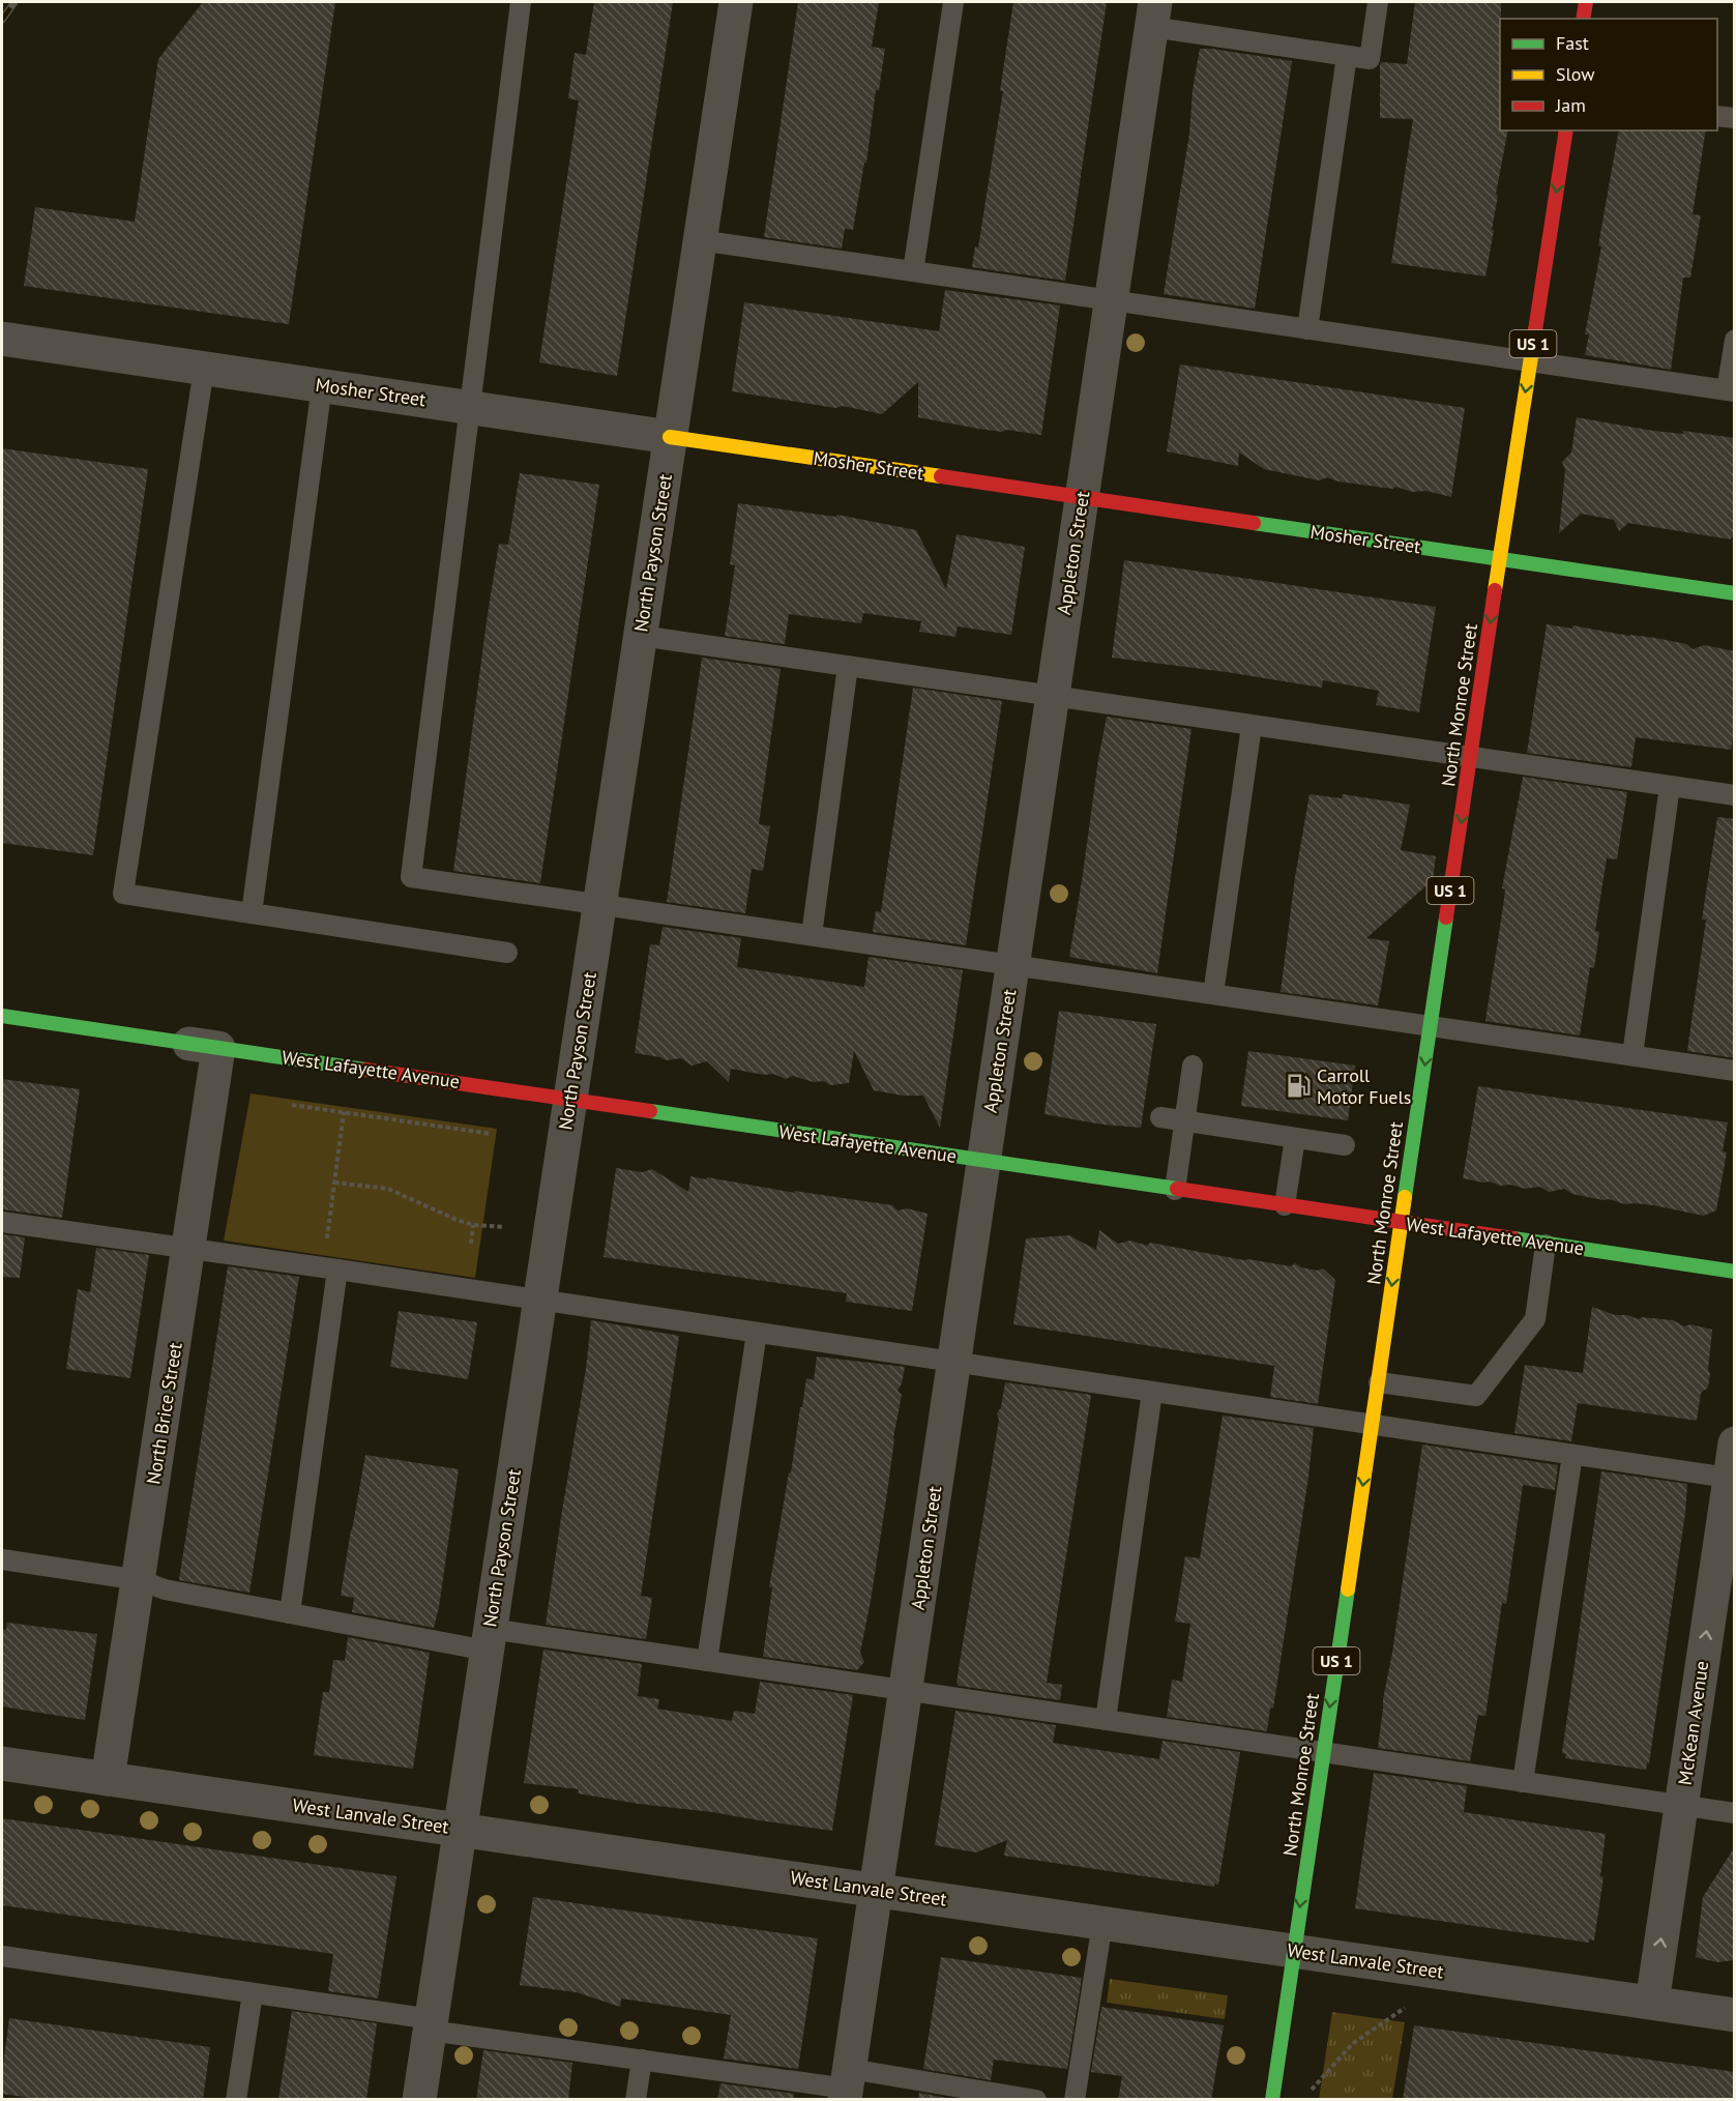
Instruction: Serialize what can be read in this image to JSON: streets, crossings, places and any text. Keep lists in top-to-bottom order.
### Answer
{
  "streets": {
    "main road": [
      "US 1",
      "Mosher Street",
      "North Monroe Street",
      "West Lafayette Avenue"
    ],
    "street": [
      "North Payson Street",
      "Appleton Street",
      "North Brice Street",
      "McKean Avenue",
      "West Lanvale Street"
    ]
  },
  "crossings": [
    ["Mosher Street", "North Payson Street"],
    ["Mosher Street", "Appleton Street"],
    ["Mosher Street", "North Monroe Street"],
    ["North Payson Street", "West Lafayette Avenue"],
    ["North Payson Street", "West Lanvale Street"],
    ["Appleton Street", "West Lafayette Avenue"],
    ["Appleton Street", "West Lanvale Street"],
    ["North Monroe Street", "West Lafayette Avenue"],
    ["North Monroe Street", "West Lanvale Street"],
    ["West Lafayette Avenue", "North Brice Street"],
    ["North Brice Street", "West Lanvale Street"],
    ["McKean Avenue", "West Lanvale Street"]
  ],
  "one_way": ["North Monroe Street", "McKean Avenue"],
  "places": {
    "fuel station": ["Carroll Motor Fuels"]
  },
  "legend": ["Fast", "Slow", "Jam"]
}
